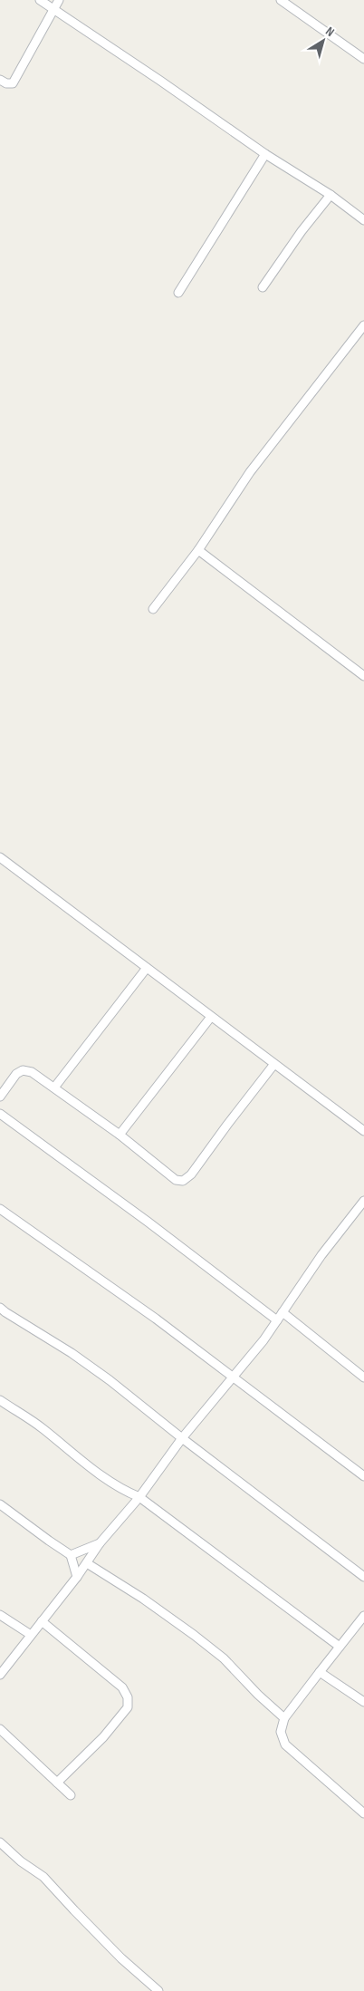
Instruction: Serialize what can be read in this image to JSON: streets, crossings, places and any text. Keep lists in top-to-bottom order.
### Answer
{
  "north": "top right"
}
